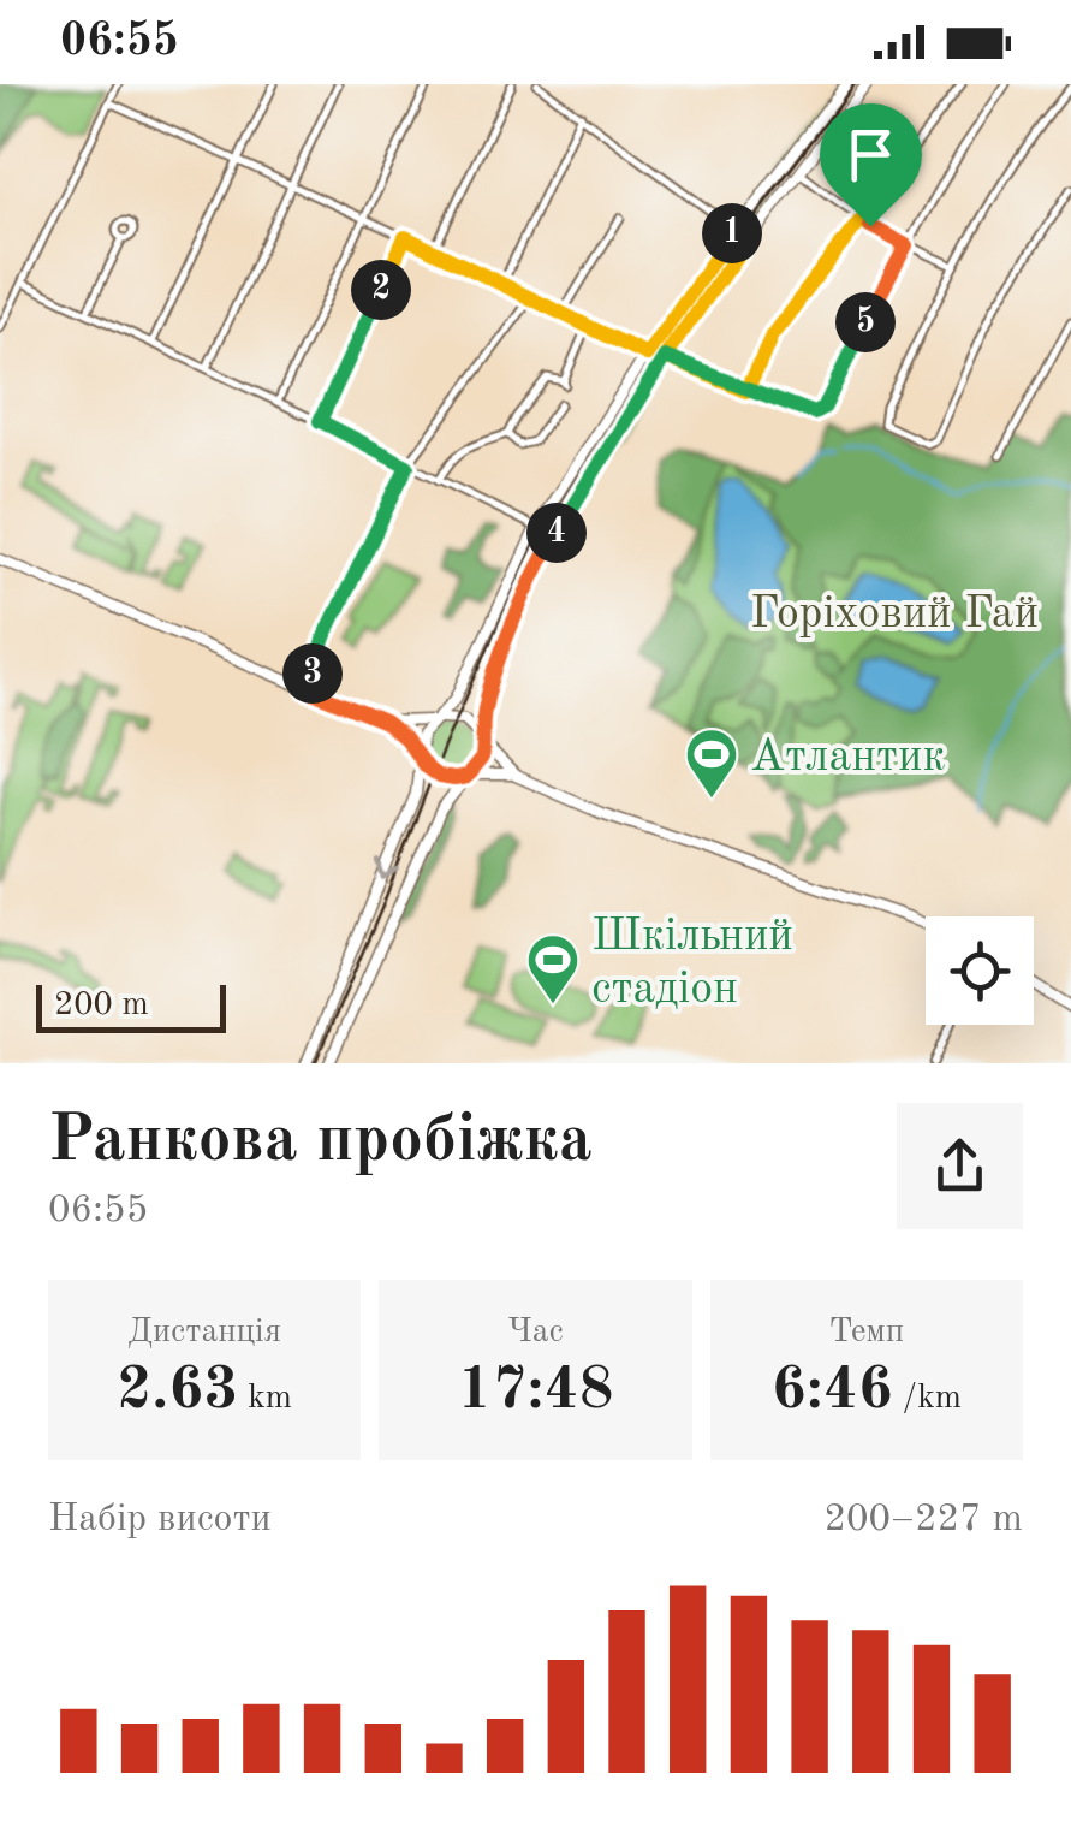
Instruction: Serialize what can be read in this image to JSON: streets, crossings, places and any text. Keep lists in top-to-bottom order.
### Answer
{
  "parks": ["Горіховий Гай"],
  "places": {
    "sports": ["Атлантик", "Шкільний стадіон"]
  },
  "scale_bar": "200 m",
  "page": {
    "status": "06:55",
    "pins": [
      "1",
      "2",
      "5",
      "4",
      "3"
    ],
    "scale": "200 m",
    "heading": ["Ранкова пробіжка", "06:55"],
    "stats": [
      ["Дистанція", "2.63 km"],
      ["Час", "17:48"],
      ["Темп", "6:46 /km"]
    ],
    "chart": ["Набір висоти", "200–227 m"]
  }
}
